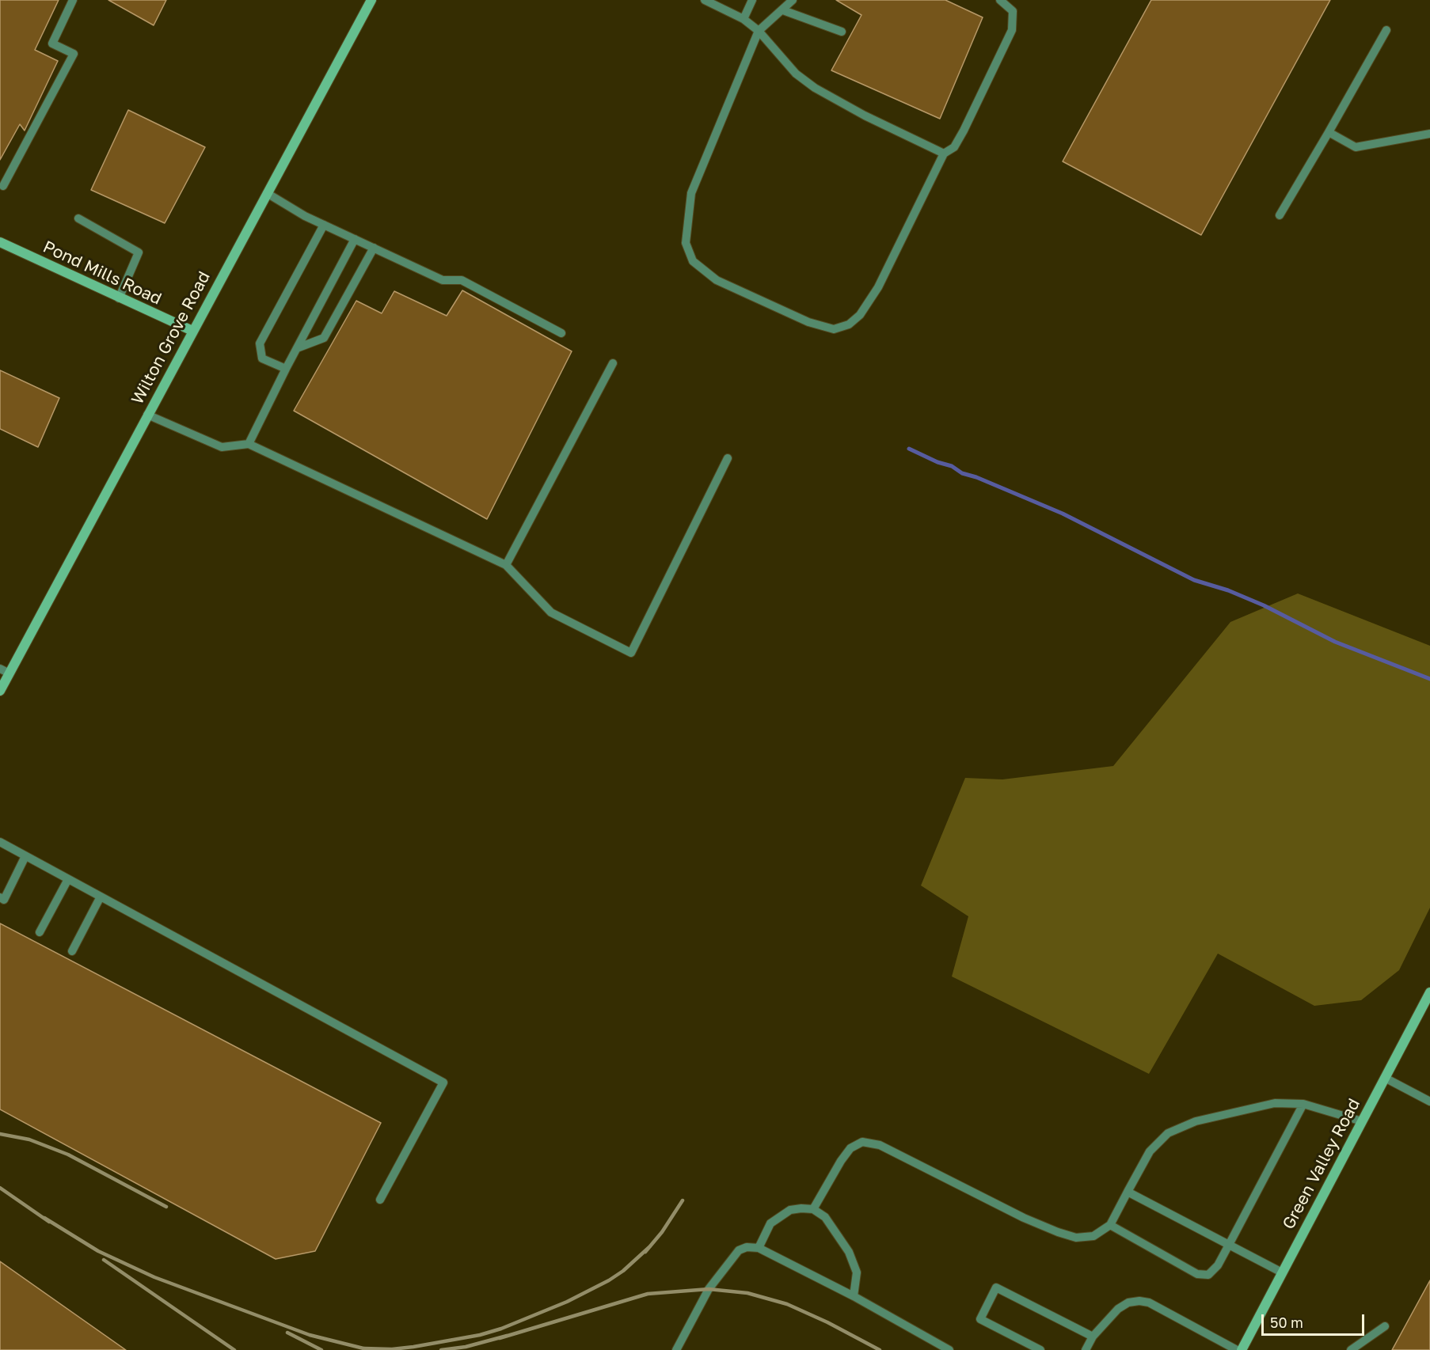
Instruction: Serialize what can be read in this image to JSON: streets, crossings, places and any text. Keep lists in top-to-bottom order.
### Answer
{
  "streets": {
    "main road": ["Pond Mills Road", "Wilton Grove Road", "Green Valley Road"]
  },
  "crossings": [
    ["Pond Mills Road", "Wilton Grove Road"]
  ],
  "scale_bar": "50 m"
}
